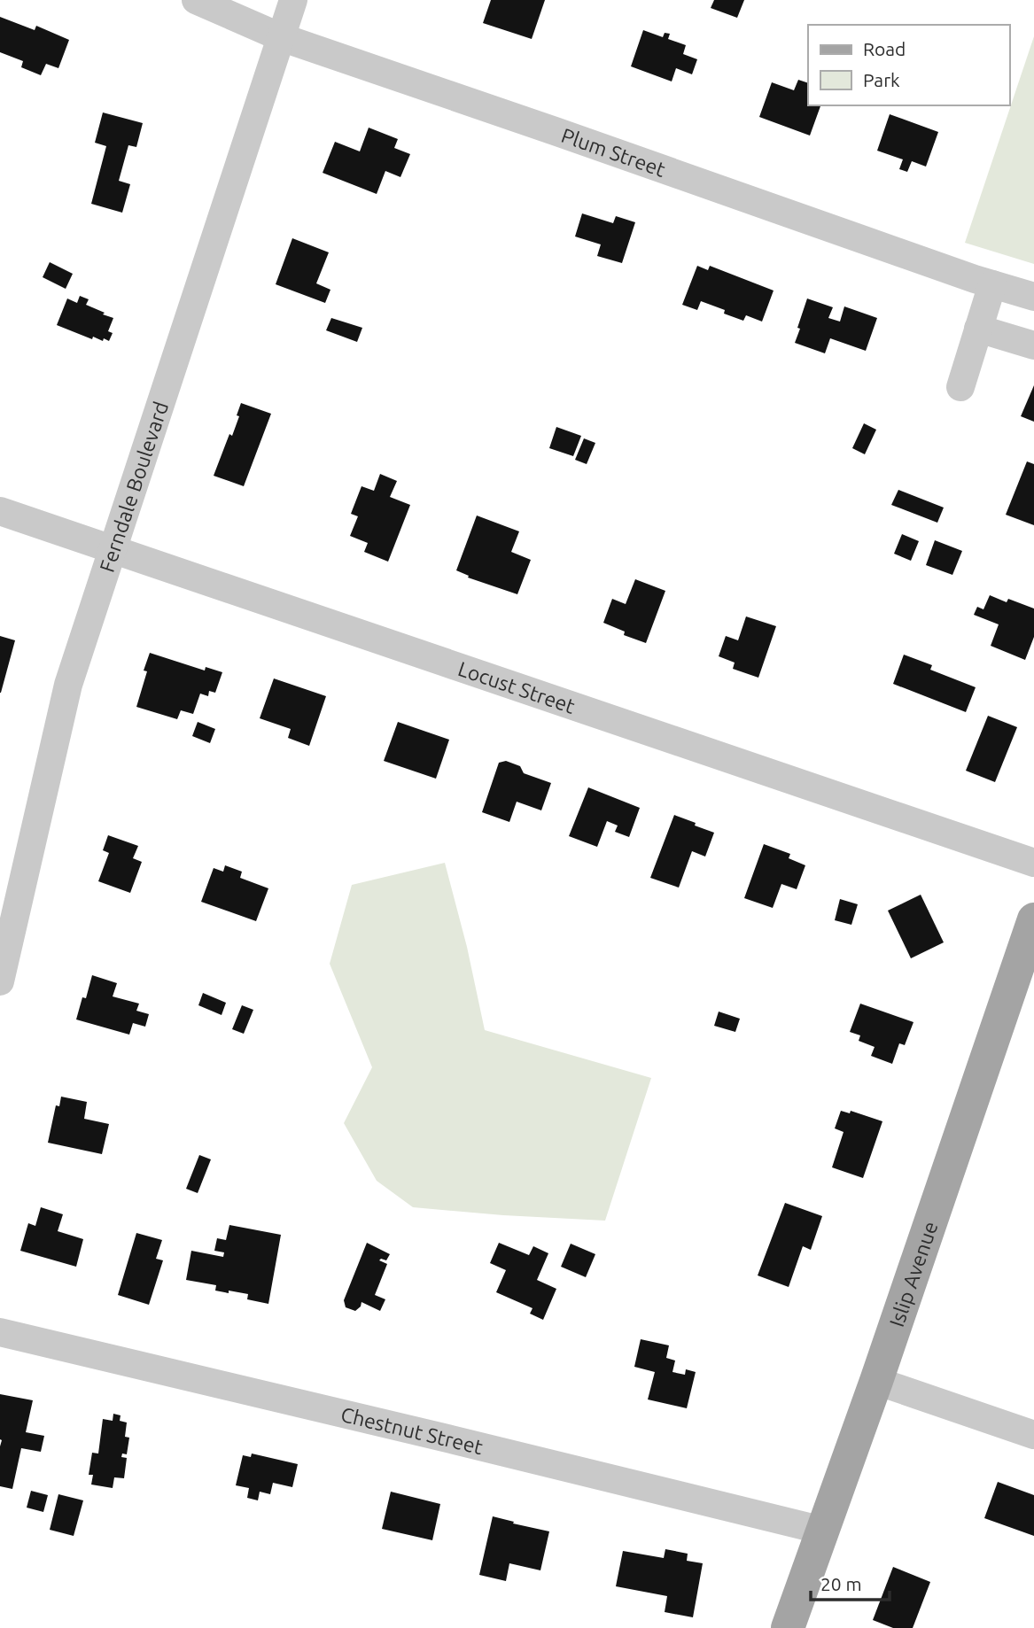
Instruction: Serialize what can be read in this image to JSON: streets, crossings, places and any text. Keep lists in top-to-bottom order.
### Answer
{
  "streets": {
    "main road": ["Islip Avenue"],
    "street": [
      "Plum Street",
      "Ferndale Boulevard",
      "Locust Street",
      "Chestnut Street"
    ]
  },
  "crossings": [
    ["Plum Street", "Ferndale Boulevard"],
    ["Ferndale Boulevard", "Locust Street"],
    ["Islip Avenue", "Chestnut Street"]
  ],
  "legend": ["Road", "Park"],
  "scale_bar": "20 m"
}
